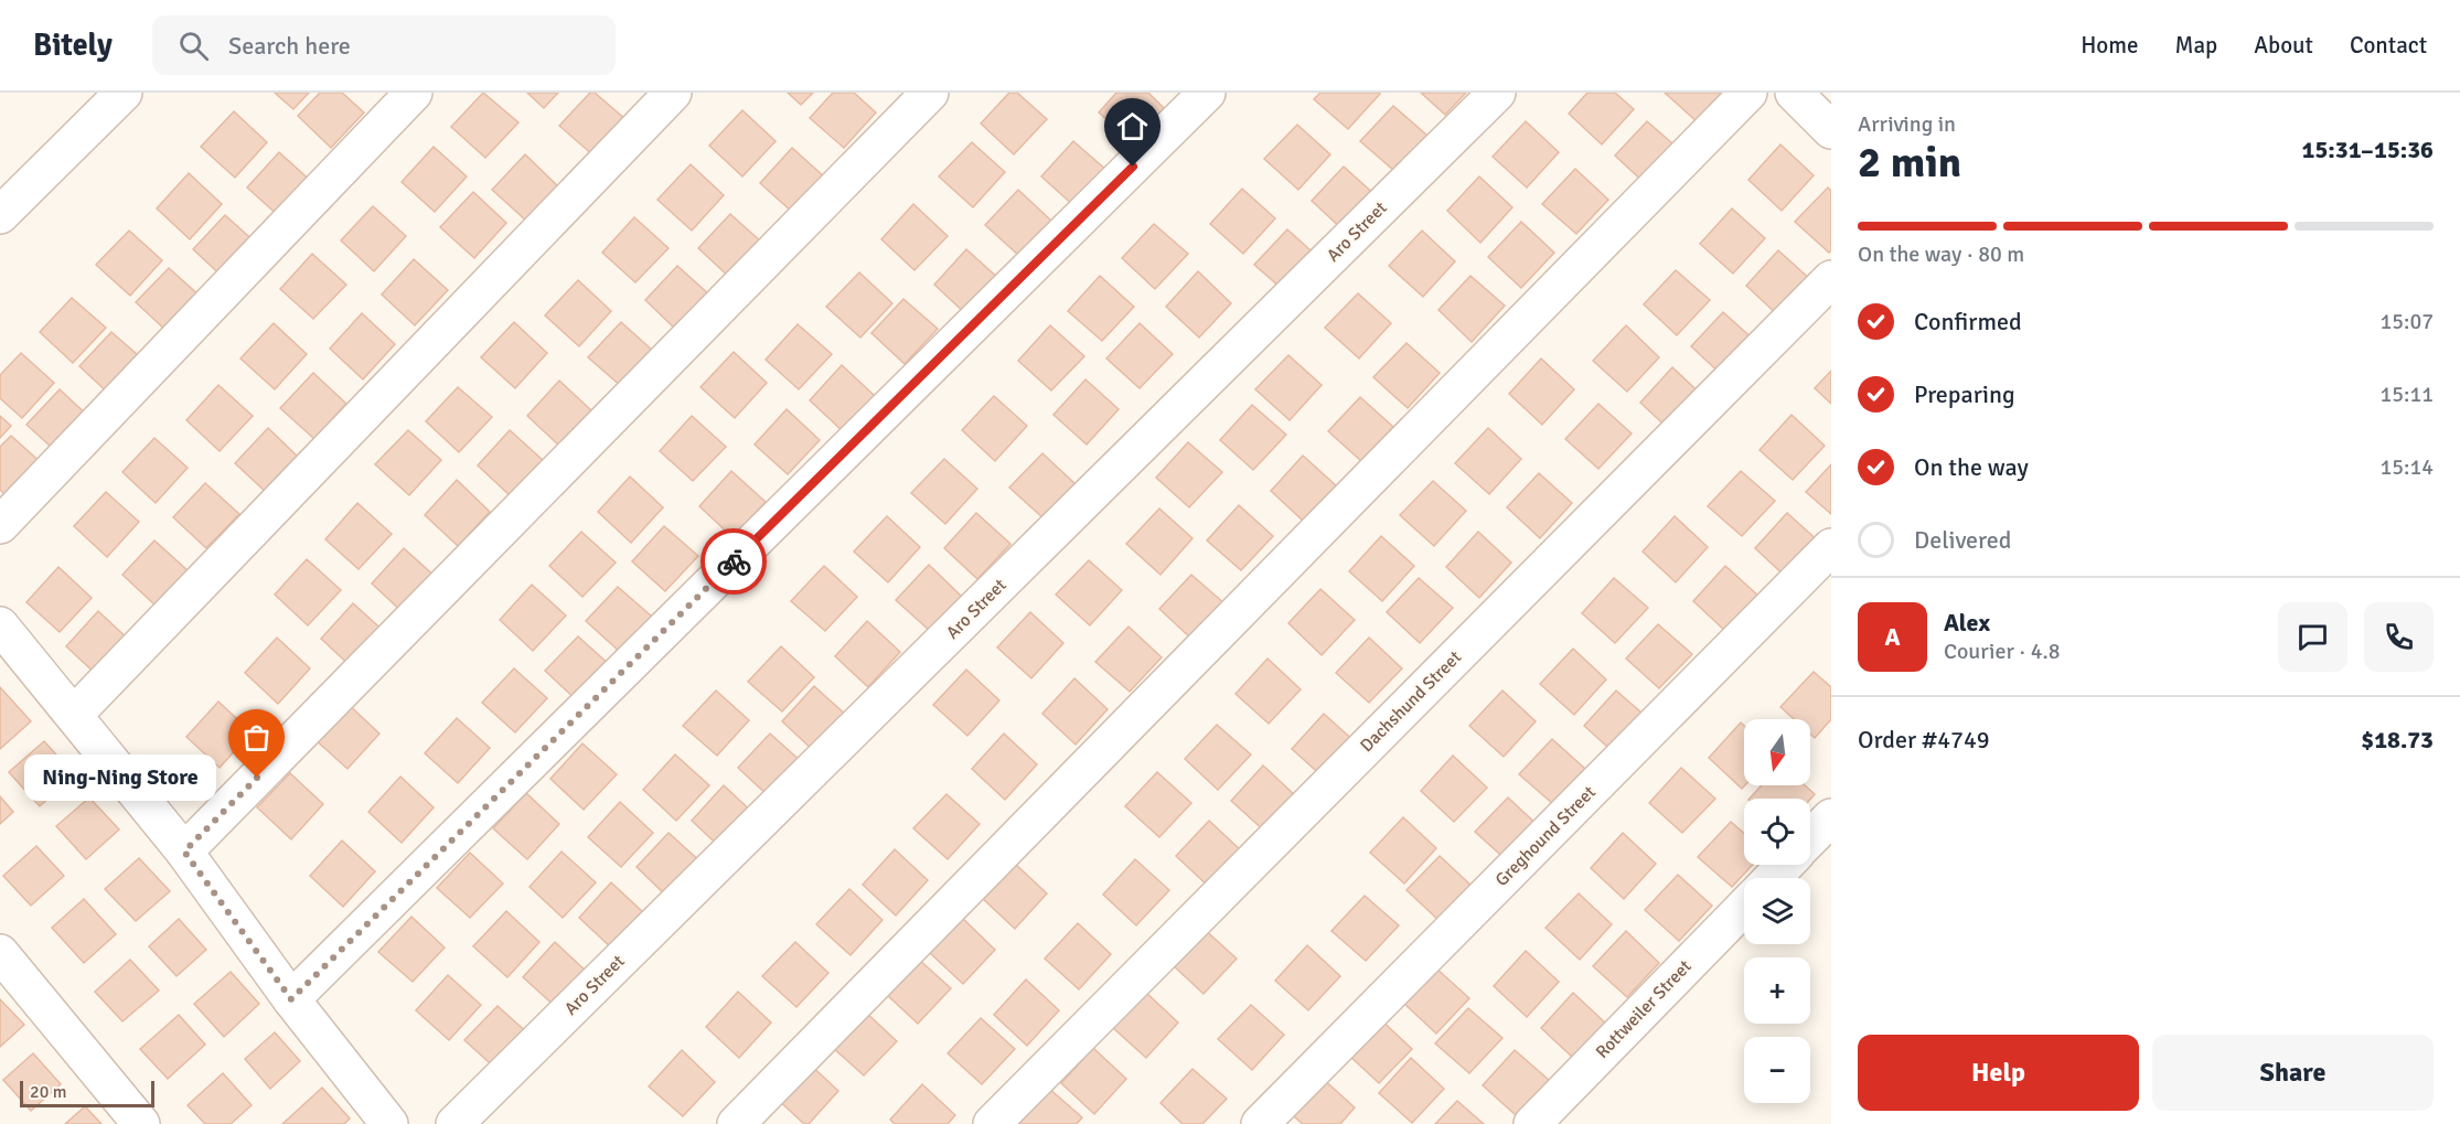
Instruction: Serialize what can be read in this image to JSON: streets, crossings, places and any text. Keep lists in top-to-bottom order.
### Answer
{
  "streets": {
    "street": [
      "Aro Street",
      "Dachshund Street",
      "Greghound Street",
      "Rottweiler Street"
    ]
  },
  "places": ["Ning-Ning Store"],
  "scale_bar": "20 m",
  "north": "bottom",
  "page": {
    "header": "Bitely",
    "search": "Search here",
    "nav": [
      "Home",
      "Map",
      "About",
      "Contact"
    ],
    "heading": ["2 min", "Arriving in", "15:31–15:36"],
    "panel": [
      "Alex",
      "Courier · 4.8",
      "Order #4749",
      "$18.73"
    ],
    "bar": "On the way · 80 m",
    "list": [
      ["Confirmed", "15:07"],
      ["Preparing", "15:11"],
      ["On the way", "15:14"],
      "Delivered"
    ],
    "round": "A",
    "map_buttons": ["+", "−"],
    "bubble": "Ning-Ning Store",
    "buttons": ["Help", "Share"],
    "scale": "20 m"
  }
}
